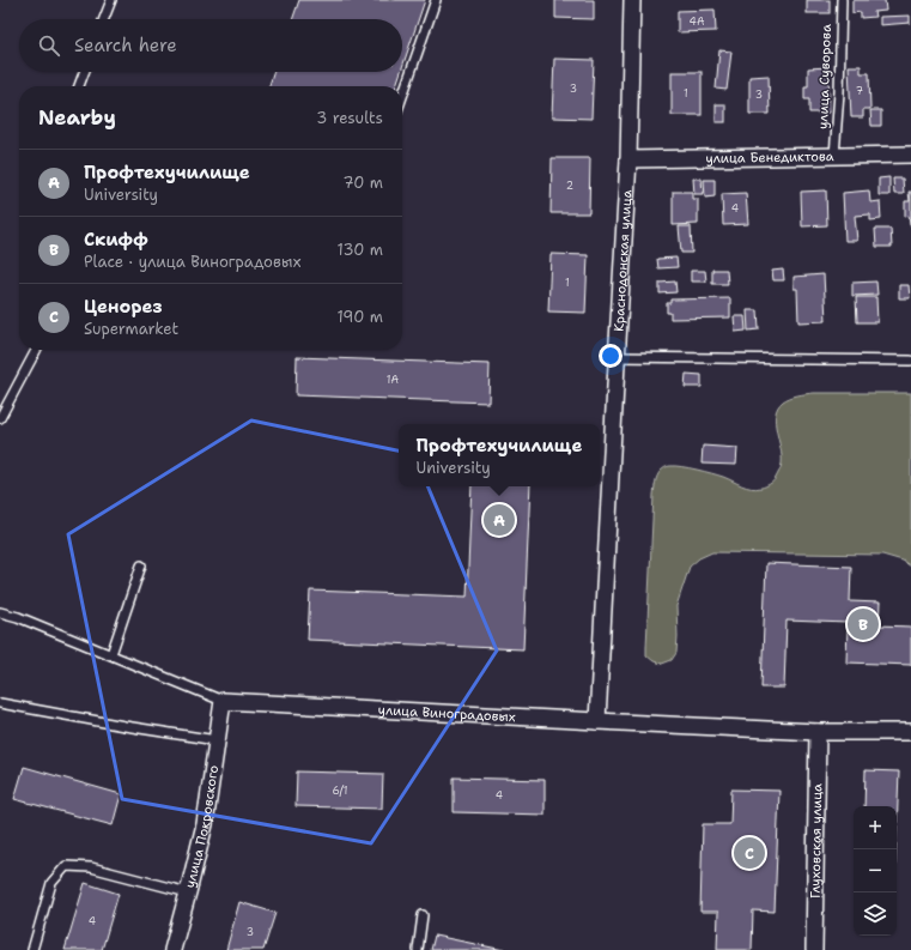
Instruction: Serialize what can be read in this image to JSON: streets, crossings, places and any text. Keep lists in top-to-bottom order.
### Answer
{
  "streets": {
    "street": [
      "улица Бенедиктова",
      "Краснодонская улица",
      "улица Виноградовых",
      "улица Покровского",
      "Глуховская улица"
    ],
    "lane": ["улица Суворова"]
  },
  "crossings": [
    ["улица Суворова", "улица Бенедиктова"],
    ["улица Бенедиктова", "Краснодонская улица"],
    ["Краснодонская улица", "улица Виноградовых"],
    ["улица Виноградовых", "улица Покровского"],
    ["улица Виноградовых", "Глуховская улица"]
  ],
  "house_numbers": [
    "4А",
    "3",
    "7",
    "1",
    "3",
    "2",
    "4",
    "1",
    "1А",
    "6/1",
    "4",
    "4",
    "3"
  ],
  "page": {
    "search": "Search here",
    "heading": ["Nearby", "3 results"],
    "list": [
      {
        "mark": "A",
        "name": "Профтехучилище",
        "note": "University",
        "value": "70 m"
      },
      {
        "mark": "B",
        "name": "Скифф",
        "note": "Place · улица Виноградовых",
        "value": "130 m"
      },
      {
        "mark": "C",
        "name": "Ценорез",
        "note": "Supermarket",
        "value": "190 m"
      }
    ],
    "popup": ["Профтехучилище", "University"],
    "pins": ["A", "B", "C"],
    "map_buttons": ["+", "−"]
  }
}
